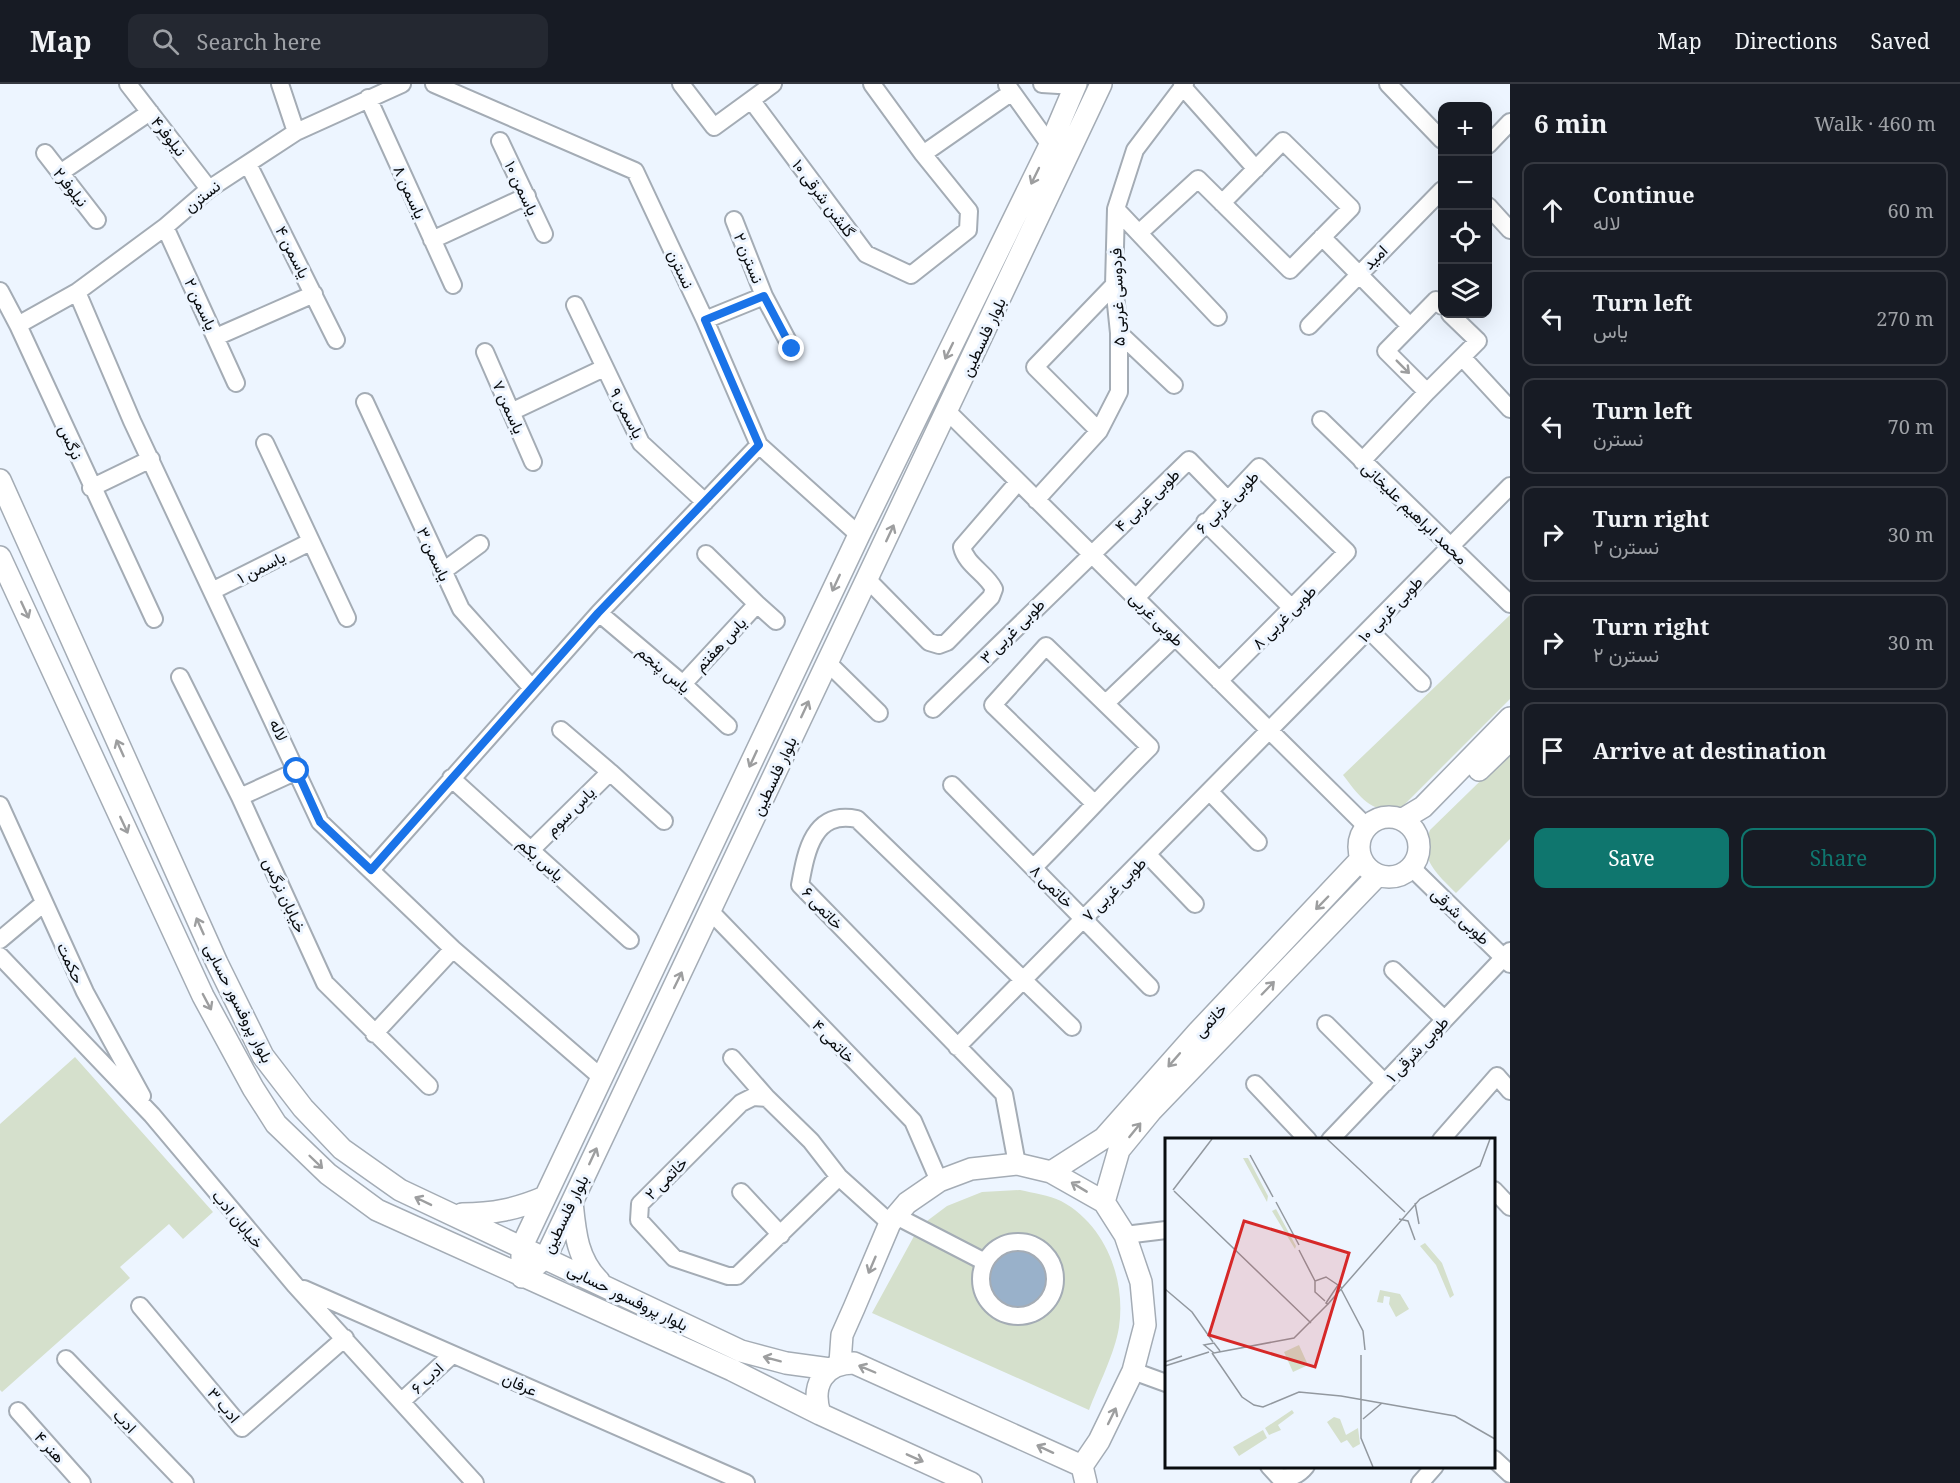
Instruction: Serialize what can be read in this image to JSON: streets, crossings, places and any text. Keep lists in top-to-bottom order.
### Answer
{
  "streets": {
    "main road": ["بلوار فلسطین", "بلوار پروفسور حسابی", "خاتمی"],
    "street": [
      "نیلوفر۴",
      "نیلوفر۲",
      "یاسمن ۱۰",
      "یاسمن ۸",
      "نسترن",
      "گلشن شرقی ۱۰",
      "یاسمن ۴",
      "امید",
      "نسترن ۲",
      "فردوسی غربی ۵",
      "یاسمن ۲",
      "یاسمن ۷",
      "یاسمن ۹",
      "نرگس",
      "طوبی غربی ۴",
      "طوبی غربی ۶",
      "محمد ابراهیم علیخانی",
      "یاسمن ۳",
      "یاسمن ۱",
      "طوبی غربی ۱۰",
      "طوبی غربی ۸",
      "طوبی غربی",
      "طوبی غربی ۳",
      "یاس هفتم",
      "یاس پنجم",
      "لاله",
      "یاس سوم",
      "یاس یکم",
      "خاتمی ۸",
      "طوبی غربی ۷",
      "خیابان نرگس",
      "خاتمی ۶",
      "طوبی شرقی",
      "حکمت",
      "خاتمی ۴",
      "طوبی شرقی ۱",
      "خاتمی ۲",
      "خیابان ادب",
      "ادب ۶",
      "عرفان",
      "ادب ۳",
      "ادب",
      "هنر ۴"
    ]
  },
  "crossings": [
    ["نیلوفر۴", "نسترن"],
    ["یاسمن ۸", "نسترن"],
    ["نسترن", "یاسمن ۴"],
    ["نسترن", "نسترن ۲"],
    ["نسترن", "یاسمن ۲"],
    ["نسترن", "بلوار فلسطین"],
    ["نسترن", "لاله"],
    ["فردوسی غربی ۵", "طوبی غربی"],
    ["بلوار فلسطین", "طوبی غربی"],
    ["بلوار فلسطین", "لاله"],
    ["بلوار فلسطین", "بلوار پروفسور حسابی"],
    ["بلوار فلسطین", "خاتمی ۴"],
    ["طوبی غربی ۴", "طوبی غربی ۶"],
    ["طوبی غربی ۴", "طوبی غربی"],
    ["طوبی غربی ۴", "طوبی غربی ۳"],
    ["طوبی غربی ۶", "طوبی غربی ۸"],
    ["طوبی غربی ۶", "طوبی غربی"],
    ["محمد ابراهیم علیخانی", "طوبی غربی ۱۰"],
    ["یاسمن ۱", "لاله"],
    ["طوبی غربی ۱۰", "طوبی غربی"],
    ["طوبی غربی ۱۰", "طوبی غربی ۷"],
    ["طوبی غربی ۸", "طوبی غربی"],
    ["طوبی غربی", "طوبی غربی ۳"],
    ["طوبی غربی", "طوبی غربی ۷"],
    ["طوبی غربی", "طوبی شرقی"],
    ["طوبی غربی", "خاتمی"],
    ["یاس هفتم", "یاس پنجم"],
    ["یاس سوم", "یاس یکم"],
    ["خاتمی ۸", "طوبی غربی ۷"],
    ["طوبی غربی ۷", "خاتمی ۶"],
    ["طوبی شرقی", "خاتمی"],
    ["طوبی شرقی", "طوبی شرقی ۱"],
    ["حکمت", "خیابان ادب"],
    ["خیابان ادب", "ادب ۶"],
    ["خیابان ادب", "عرفان"],
    ["خیابان ادب", "ادب ۳"],
    ["ادب ۶", "عرفان"]
  ],
  "page": {
    "header": "Map",
    "search": "Search here",
    "nav": ["Map", "Directions", "Saved"],
    "heading": ["6 min", "Walk · 460 m"],
    "map_buttons": ["+", "−"],
    "list": [
      ["Continue", "لاله", "60 m"],
      ["Turn left", "یاس", "270 m"],
      ["Turn left", "نسترن", "70 m"],
      ["Turn right", "نسترن ۲", "30 m"],
      ["Turn right", "نسترن ۲", "30 m"],
      "Arrive at destination"
    ],
    "buttons": ["Save", "Share"]
  }
}
